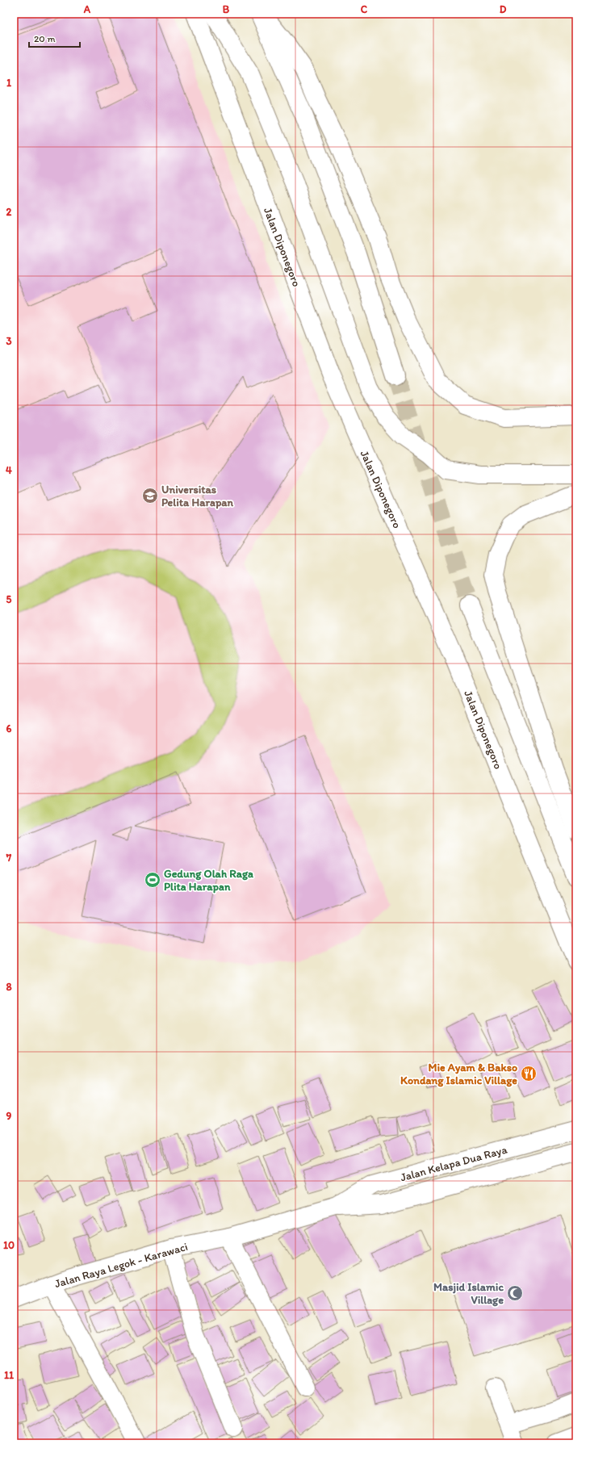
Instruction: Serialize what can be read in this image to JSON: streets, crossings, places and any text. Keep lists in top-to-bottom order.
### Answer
{
  "streets": {
    "main road": ["Jalan Diponegoro", "Jalan Kelapa Dua Raya", "Jalan Raya Legok - Karawaci"]
  },
  "crossings": [
    ["Jalan Kelapa Dua Raya", "Jalan Raya Legok - Karawaci"]
  ],
  "places": {
    "school or university": ["Universitas Pelita Harapan"],
    "sports": ["Gedung Olah Raga Plita Harapan"],
    "restaurant": ["Mie Ayam & Bakso Kondang Islamic Village"],
    "mosque": ["Masjid Islamic Village"]
  },
  "scale_bar": "20 m",
  "grid": {
    "columns": [
      "A",
      "B",
      "C",
      "D"
    ],
    "rows": [
      "1",
      "2",
      "3",
      "4",
      "5",
      "6",
      "7",
      "8",
      "9",
      "10",
      "11"
    ]
  }
}
